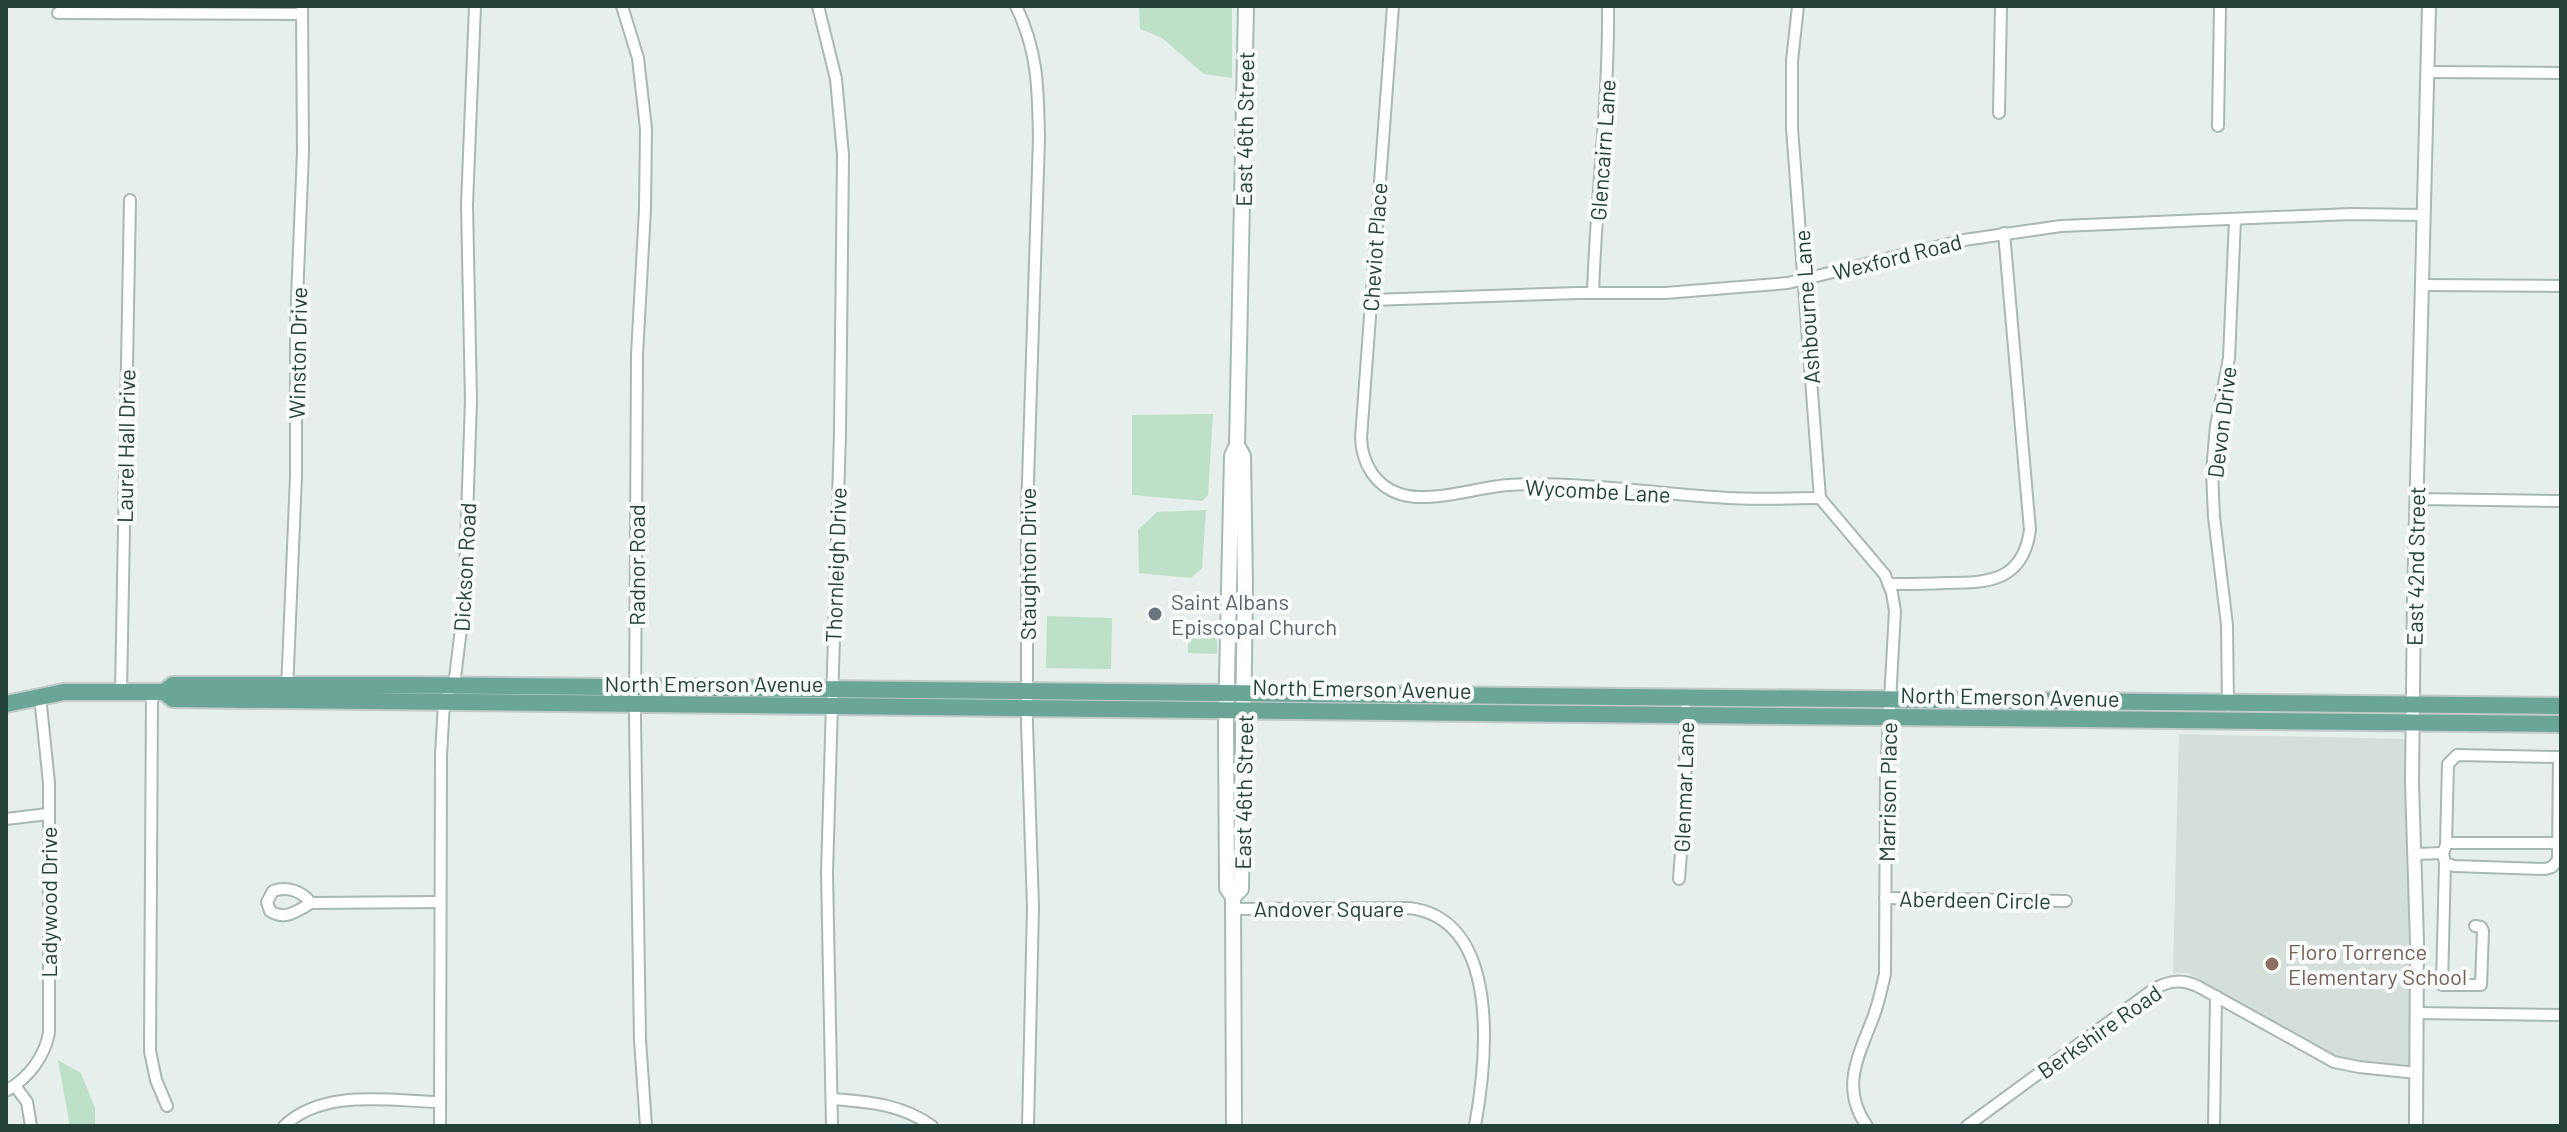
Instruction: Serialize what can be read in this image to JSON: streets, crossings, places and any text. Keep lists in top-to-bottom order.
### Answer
{
  "streets": {
    "main road": ["East 46th Street", "North Emerson Avenue"],
    "street": [
      "Glencairn Lane",
      "Cheviot Place",
      "Wexford Road",
      "Ashbourne Lane",
      "Winston Drive",
      "Devon Drive",
      "Laurel Hall Drive",
      "Wycombe Lane",
      "Staughton Drive",
      "Radnor Road",
      "Thornleigh Drive",
      "East 42nd Street",
      "Dickson Road",
      "Glenmar Lane",
      "Marrison Place",
      "Aberdeen Circle",
      "Ladywood Drive",
      "Andover Square",
      "Berkshire Road"
    ]
  },
  "crossings": [
    ["East 46th Street", "North Emerson Avenue"],
    ["East 46th Street", "Andover Square"],
    ["Glencairn Lane", "Wexford Road"],
    ["Cheviot Place", "Wexford Road"],
    ["Cheviot Place", "Wycombe Lane"],
    ["Wexford Road", "Ashbourne Lane"],
    ["Wexford Road", "Devon Drive"],
    ["Wexford Road", "East 42nd Street"],
    ["Ashbourne Lane", "Wycombe Lane"],
    ["Winston Drive", "North Emerson Avenue"],
    ["Devon Drive", "North Emerson Avenue"],
    ["Laurel Hall Drive", "North Emerson Avenue"],
    ["Staughton Drive", "North Emerson Avenue"],
    ["Radnor Road", "North Emerson Avenue"],
    ["Thornleigh Drive", "North Emerson Avenue"],
    ["East 42nd Street", "North Emerson Avenue"],
    ["East 42nd Street", "Berkshire Road"],
    ["Dickson Road", "North Emerson Avenue"],
    ["North Emerson Avenue", "Glenmar Lane"],
    ["North Emerson Avenue", "Marrison Place"],
    ["North Emerson Avenue", "Ladywood Drive"],
    ["Marrison Place", "Aberdeen Circle"]
  ],
  "places": ["Saint Albans Episcopal Church", "Floro Torrence Elementary School"]
}
